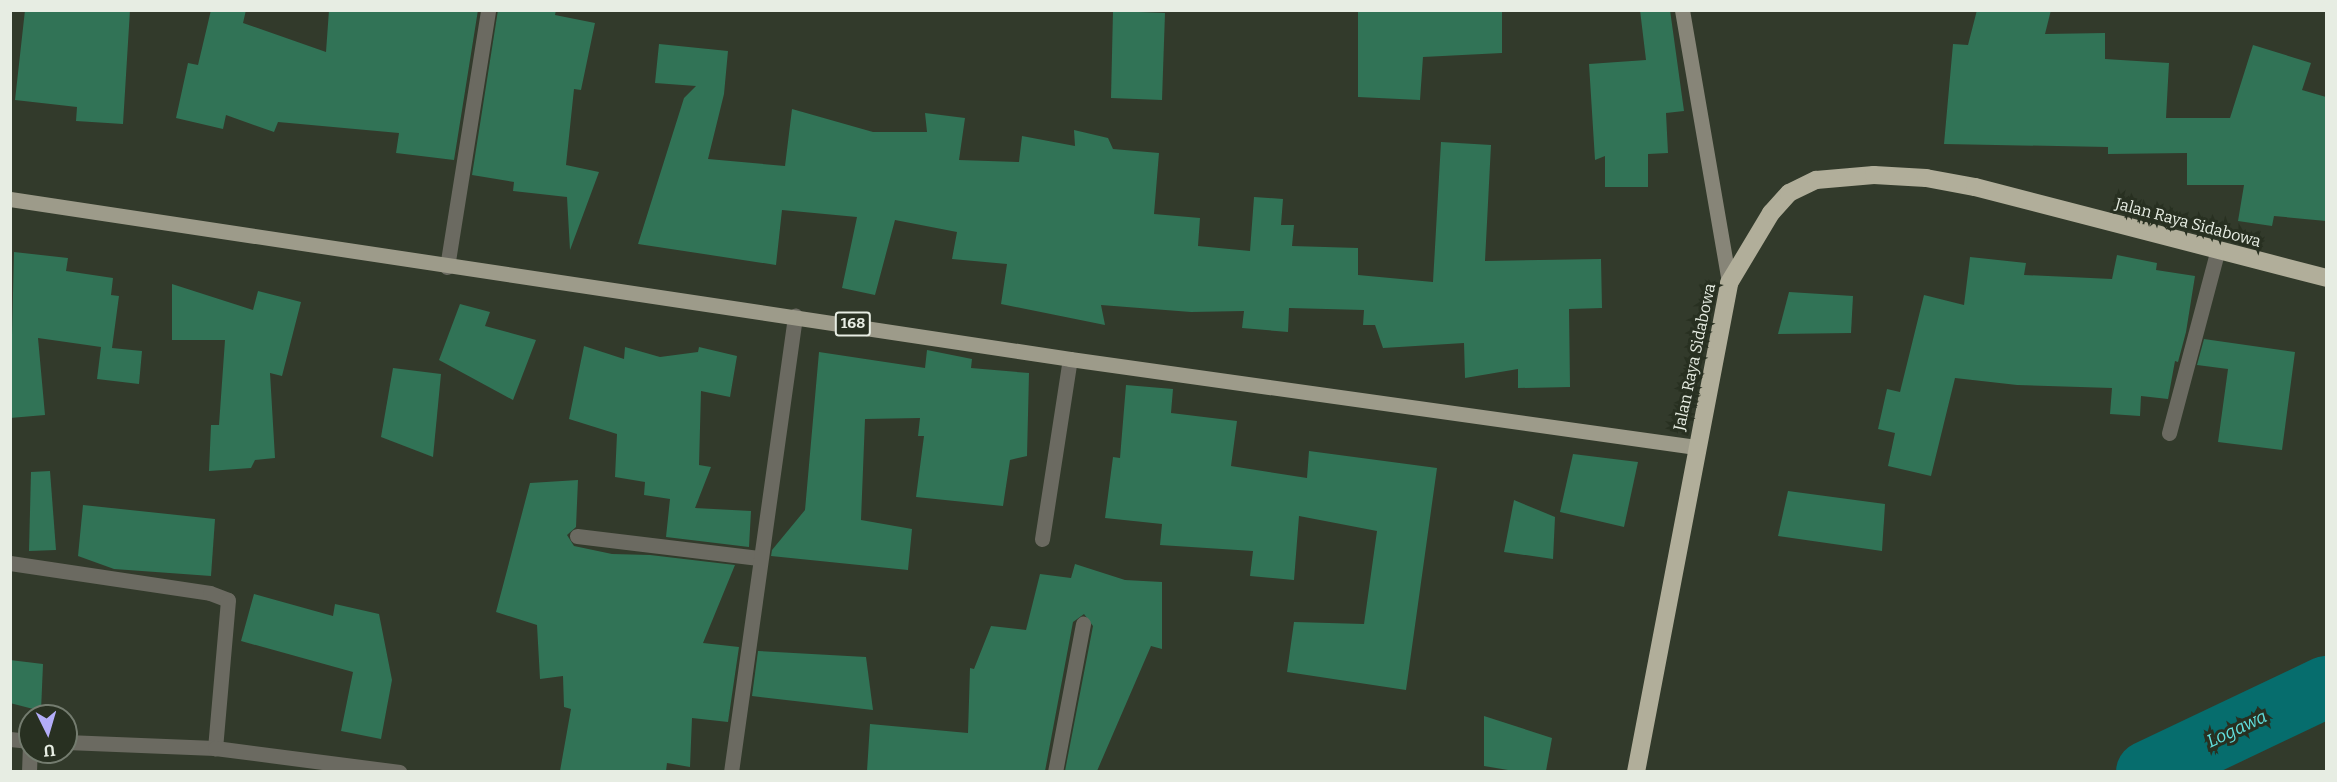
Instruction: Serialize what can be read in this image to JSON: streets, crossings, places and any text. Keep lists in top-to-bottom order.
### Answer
{
  "streets": {
    "highway": ["Jalan Raya Sidabowa"],
    "main road": ["168"]
  },
  "crossings": [
    ["Jalan Raya Sidabowa", "168"]
  ],
  "water": ["Logawa"],
  "north": "bottom"
}
